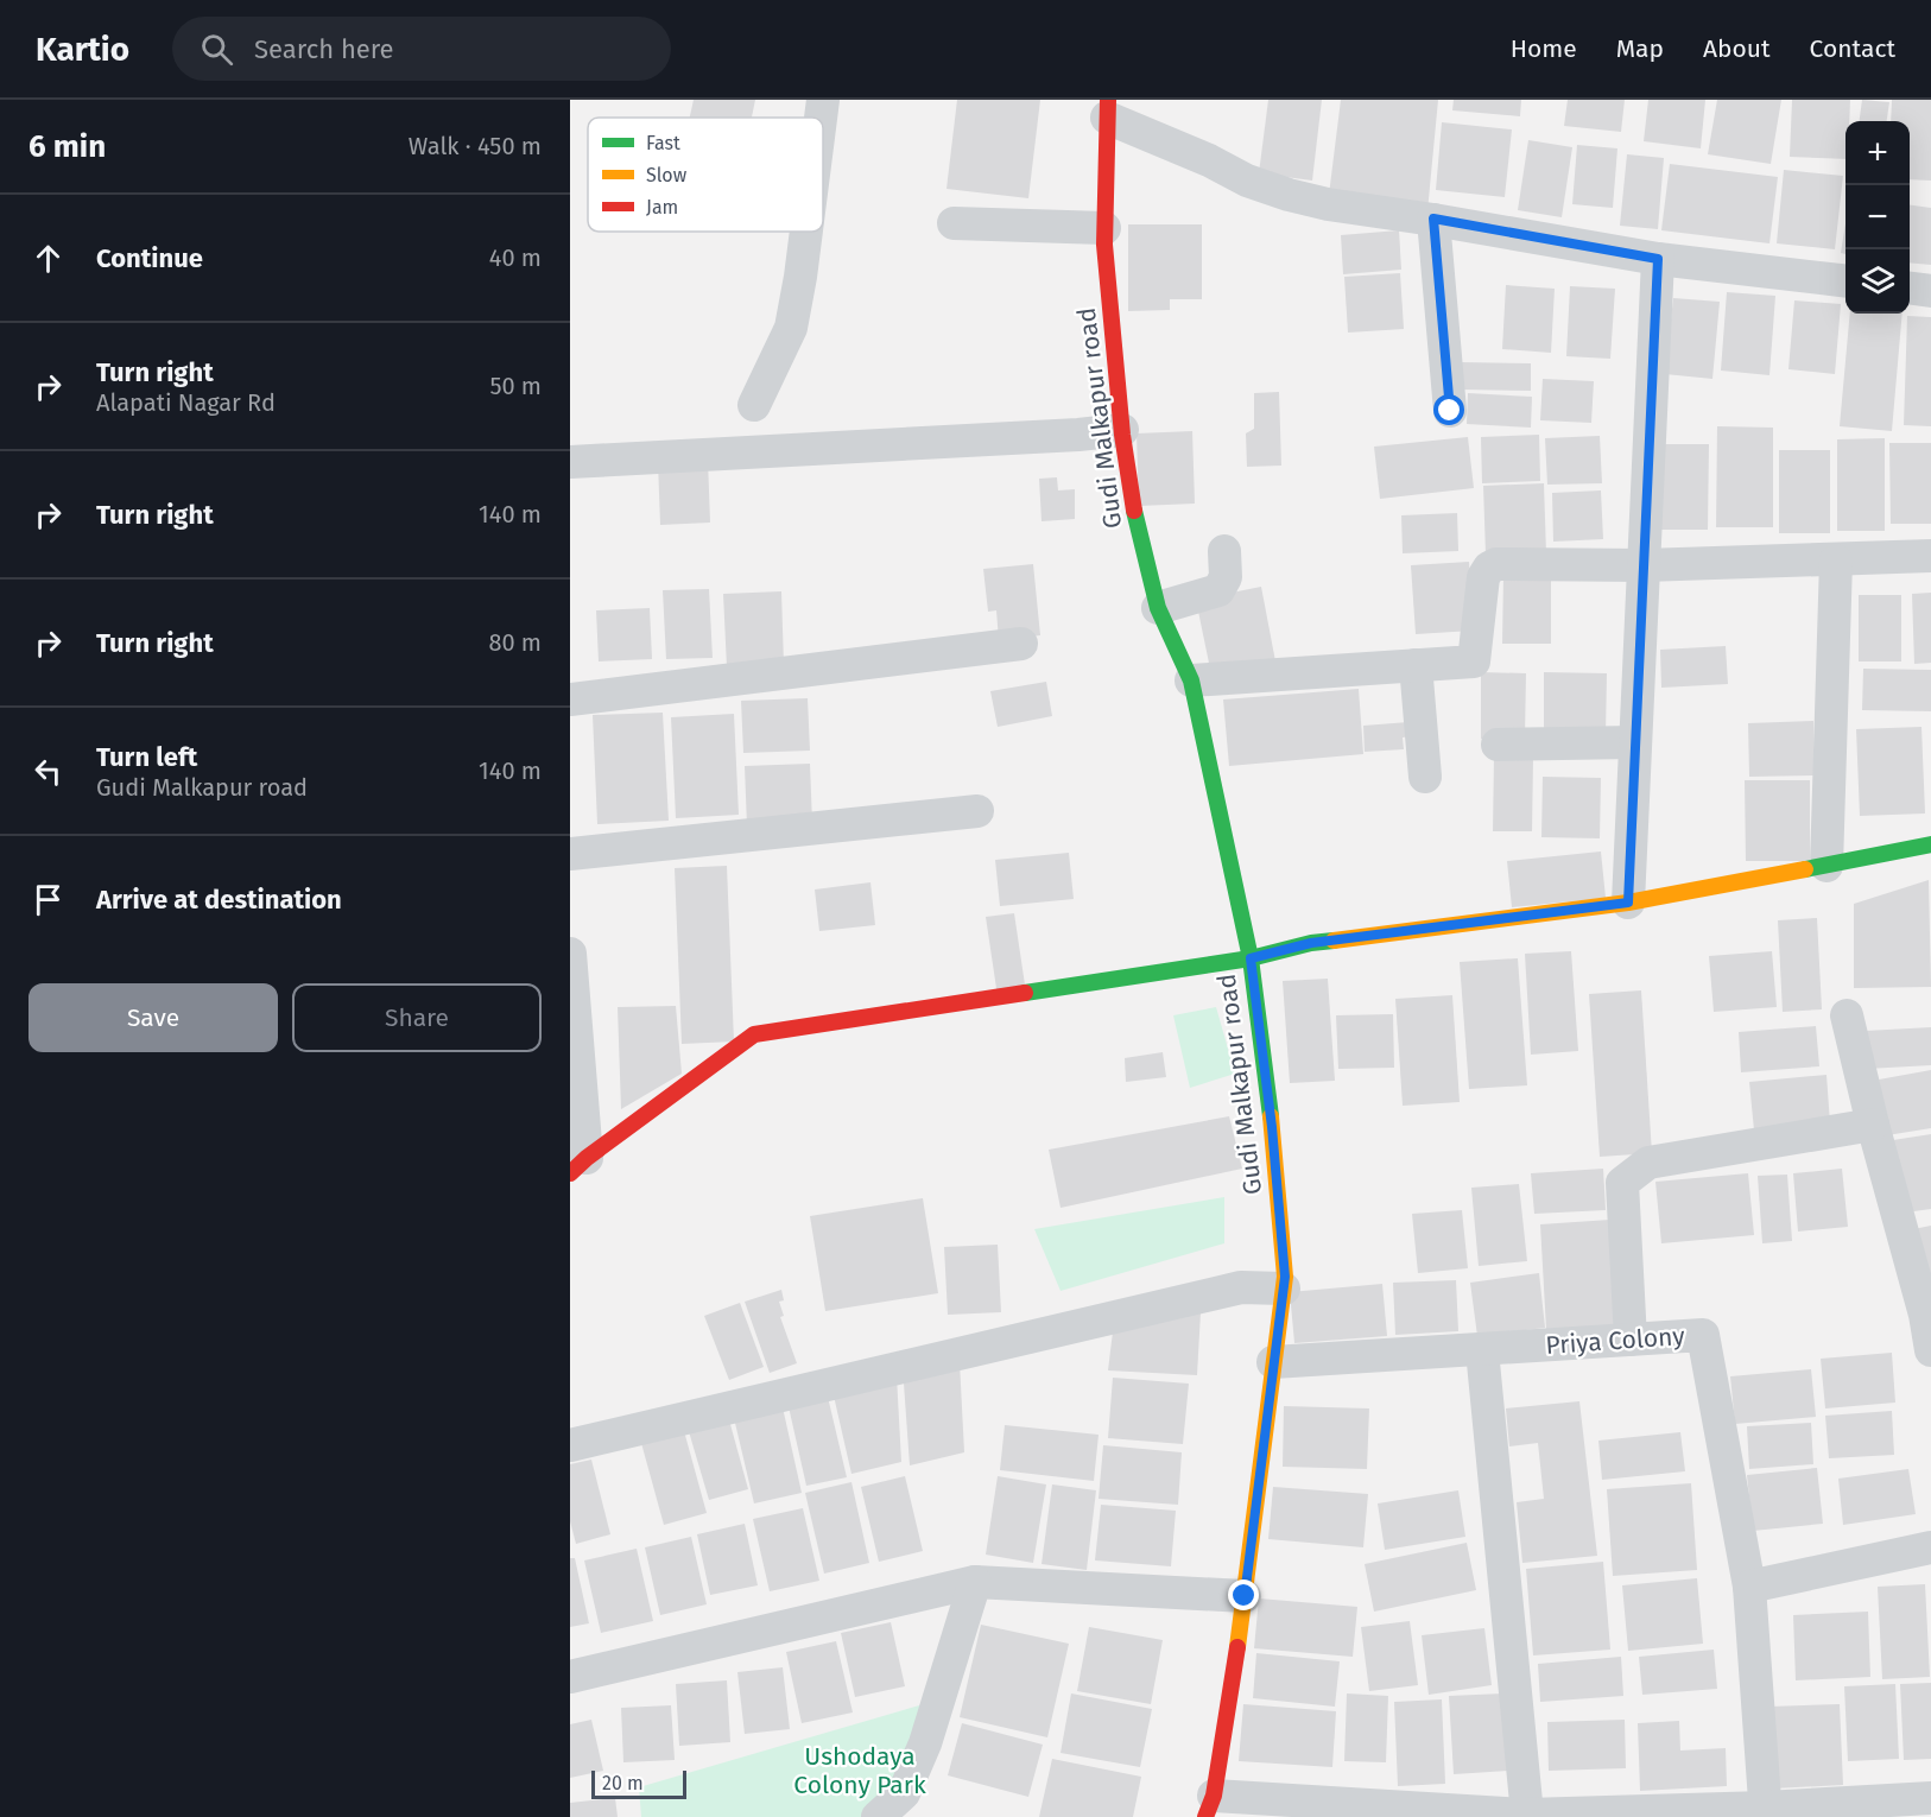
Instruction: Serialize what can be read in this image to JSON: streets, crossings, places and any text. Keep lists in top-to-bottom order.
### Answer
{
  "streets": {
    "street": ["Gudi Malkapur road", "Priya Colony"]
  },
  "crossings": [
    ["Gudi Malkapur road", "Priya Colony"]
  ],
  "parks": ["Ushodaya Colony Park"],
  "legend": ["Fast", "Slow", "Jam"],
  "scale_bar": "20 m",
  "page": {
    "header": "Kartio",
    "search": "Search here",
    "nav": [
      "Home",
      "Map",
      "About",
      "Contact"
    ],
    "heading": ["6 min", "Walk · 450 m"],
    "map_buttons": ["+", "−"],
    "list": [
      ["Continue", "40 m"],
      ["Turn right", "Alapati Nagar Rd", "50 m"],
      ["Turn right", "140 m"],
      ["Turn right", "80 m"],
      ["Turn left", "Gudi Malkapur road", "140 m"],
      "Arrive at destination"
    ],
    "buttons": ["Save", "Share"],
    "scale": "20 m"
  }
}
